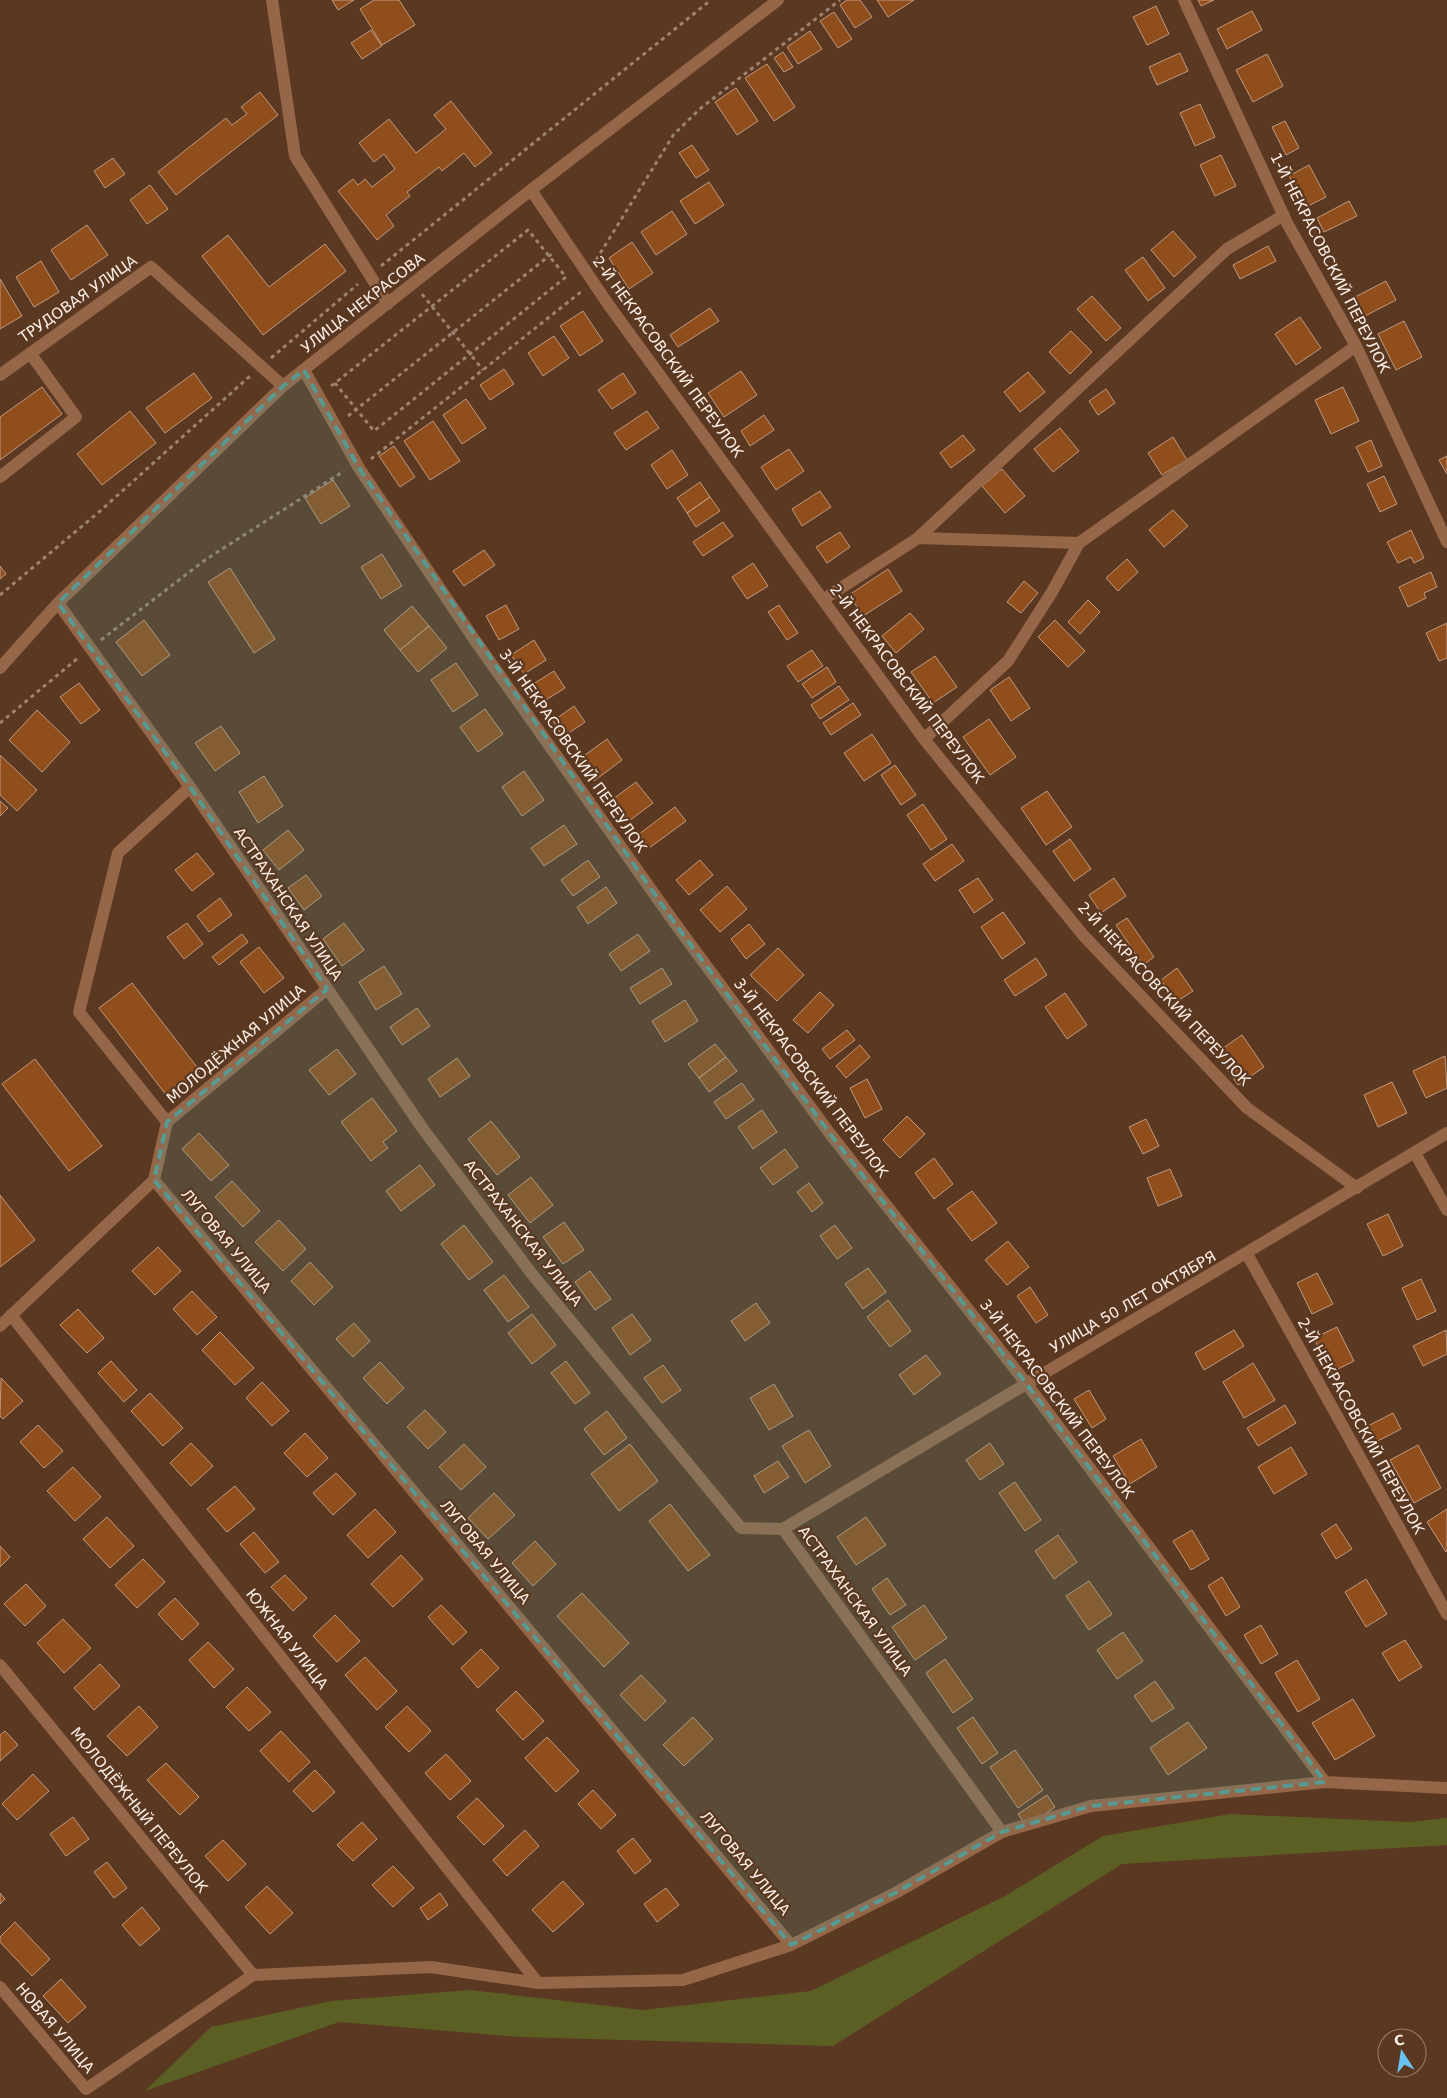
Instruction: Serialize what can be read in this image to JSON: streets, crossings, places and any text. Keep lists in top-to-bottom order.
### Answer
{
  "streets": {
    "street": [
      "1-Й НЕКРАСОВСКИЙ ПЕРЕУЛОК",
      "ТРУДОВАЯ УЛИЦА",
      "УЛИЦА НЕКРАСОВА",
      "2-Й НЕКРАСОВСКИЙ ПЕРЕУЛОК",
      "3-Й НЕКРАСОВСКИЙ ПЕРЕУЛОК",
      "АСТРАХАНСКАЯ УЛИЦА",
      "МОЛОДЁЖНАЯ УЛИЦА",
      "ЛУГОВАЯ УЛИЦА",
      "УЛИЦА 50 ЛЕТ ОКТЯБРЯ",
      "ЮЖНАЯ УЛИЦА",
      "МОЛОДЁЖНЫЙ ПЕРЕУЛОК",
      "НОВАЯ УЛИЦА"
    ]
  },
  "crossings": [
    ["УЛИЦА НЕКРАСОВА", "2-Й НЕКРАСОВСКИЙ ПЕРЕУЛОК"],
    ["УЛИЦА НЕКРАСОВА", "3-Й НЕКРАСОВСКИЙ ПЕРЕУЛОК"],
    ["УЛИЦА НЕКРАСОВА", "АСТРАХАНСКАЯ УЛИЦА"],
    ["2-Й НЕКРАСОВСКИЙ ПЕРЕУЛОК", "УЛИЦА 50 ЛЕТ ОКТЯБРЯ"],
    ["3-Й НЕКРАСОВСКИЙ ПЕРЕУЛОК", "УЛИЦА 50 ЛЕТ ОКТЯБРЯ"],
    ["АСТРАХАНСКАЯ УЛИЦА", "МОЛОДЁЖНАЯ УЛИЦА"],
    ["АСТРАХАНСКАЯ УЛИЦА", "УЛИЦА 50 ЛЕТ ОКТЯБРЯ"],
    ["МОЛОДЁЖНАЯ УЛИЦА", "ЛУГОВАЯ УЛИЦА"],
    ["МОЛОДЁЖНЫЙ ПЕРЕУЛОК", "НОВАЯ УЛИЦА"]
  ],
  "north": "top"
}
